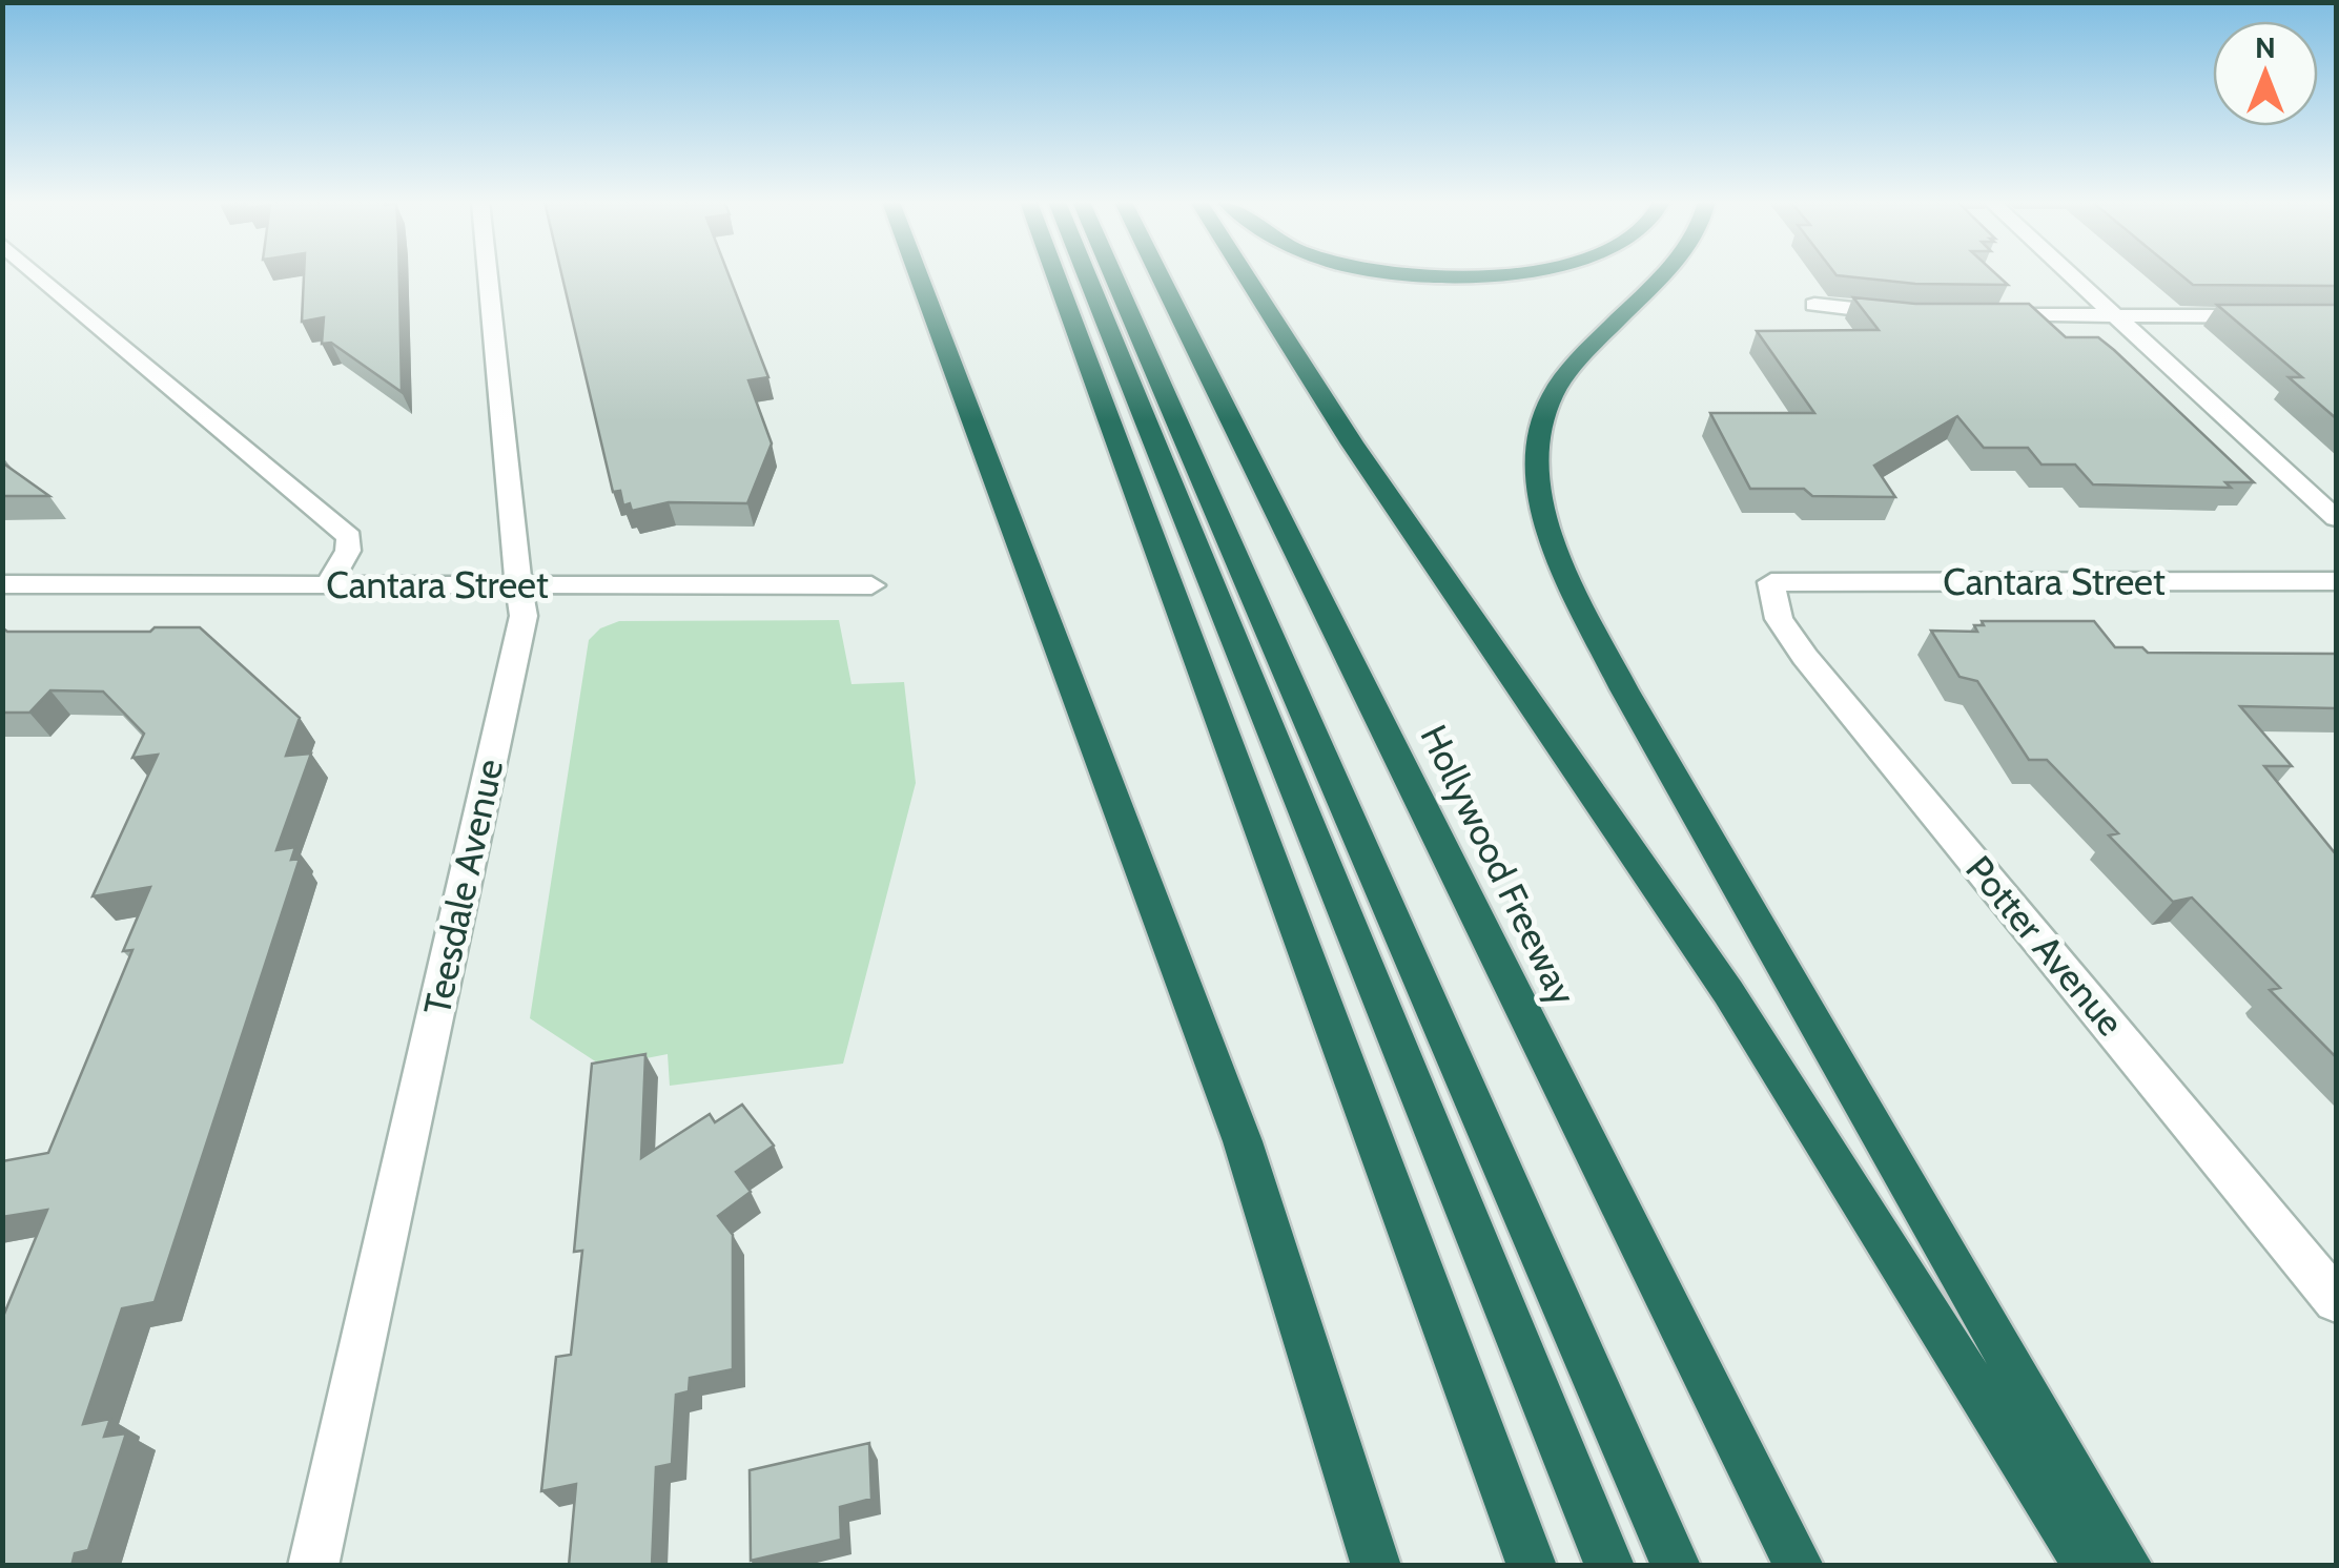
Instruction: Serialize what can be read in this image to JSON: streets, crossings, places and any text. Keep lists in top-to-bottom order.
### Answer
{
  "streets": {
    "highway": ["Hollywood Freeway"],
    "street": ["Cantara Street", "Teesdale Avenue", "Potter Avenue"]
  },
  "crossings": [
    ["Cantara Street", "Teesdale Avenue"],
    ["Cantara Street", "Potter Avenue"]
  ],
  "north": "top"
}
